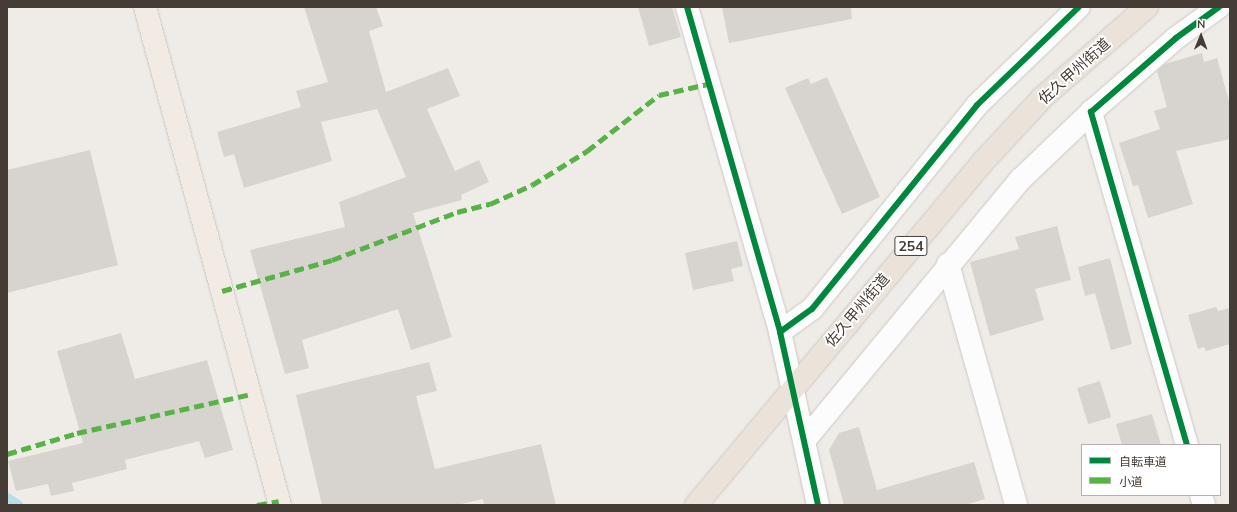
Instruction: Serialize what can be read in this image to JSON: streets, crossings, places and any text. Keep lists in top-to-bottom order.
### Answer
{
  "streets": {
    "highway": ["佐久甲州街道", "254"]
  },
  "legend": ["自転車道", "小道"],
  "north": "top"
}
